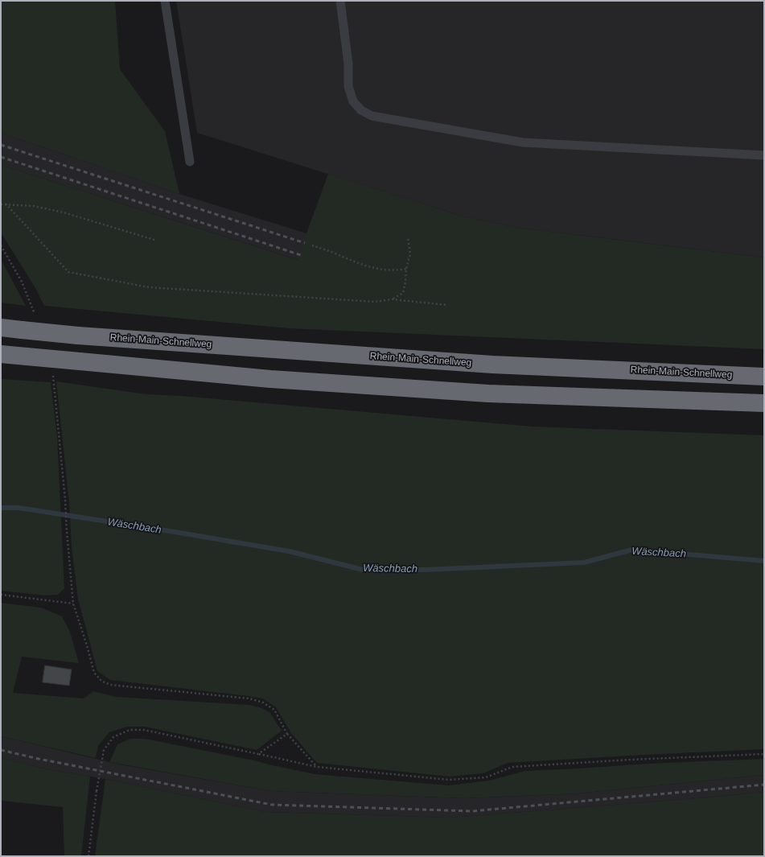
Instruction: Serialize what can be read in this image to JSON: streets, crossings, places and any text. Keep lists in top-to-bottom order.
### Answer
{
  "streets": {
    "highway": ["Rhein-Main-Schnellweg"]
  },
  "water": ["Wäschbach"]
}
